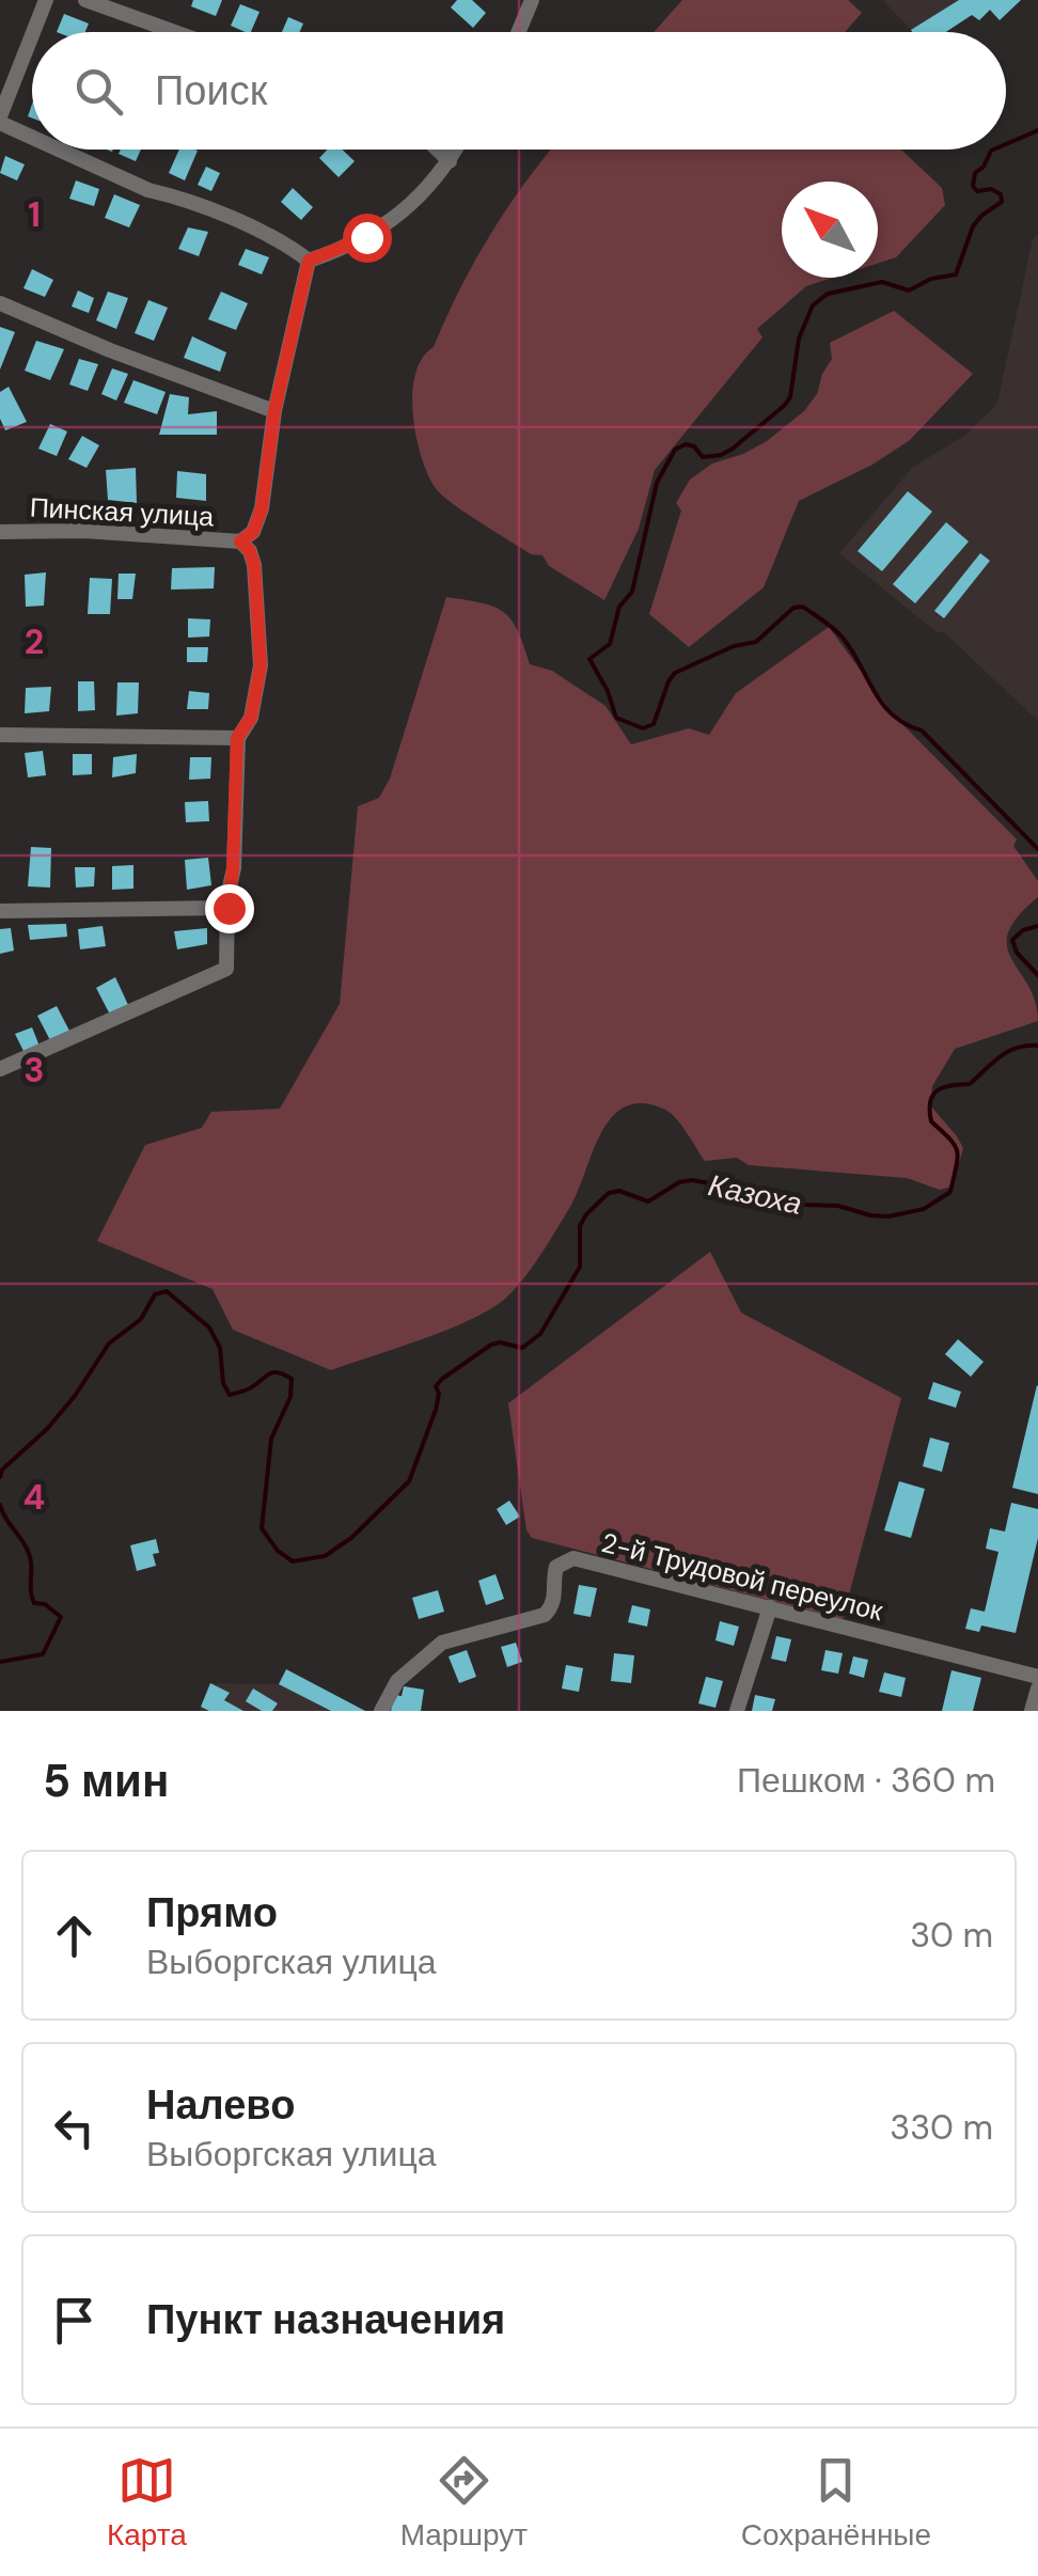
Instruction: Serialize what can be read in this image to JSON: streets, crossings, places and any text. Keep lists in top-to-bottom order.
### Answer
{
  "streets": {
    "street": ["Пинская улица", "2-й Трудовой переулок"]
  },
  "water": ["Казоха"],
  "north": "top left",
  "page": {
    "search": "Поиск",
    "heading": ["5 мин", "Пешком · 360 m"],
    "list": [
      ["Прямо", "Выборгская улица", "30 m"],
      ["Налево", "Выборгская улица", "330 m"],
      "Пункт назначения"
    ],
    "nav": ["Карта", "Маршрут", "Сохранённые"]
  },
  "grid": {
    "rows": [
      "1",
      "2",
      "3",
      "4"
    ]
  }
}
